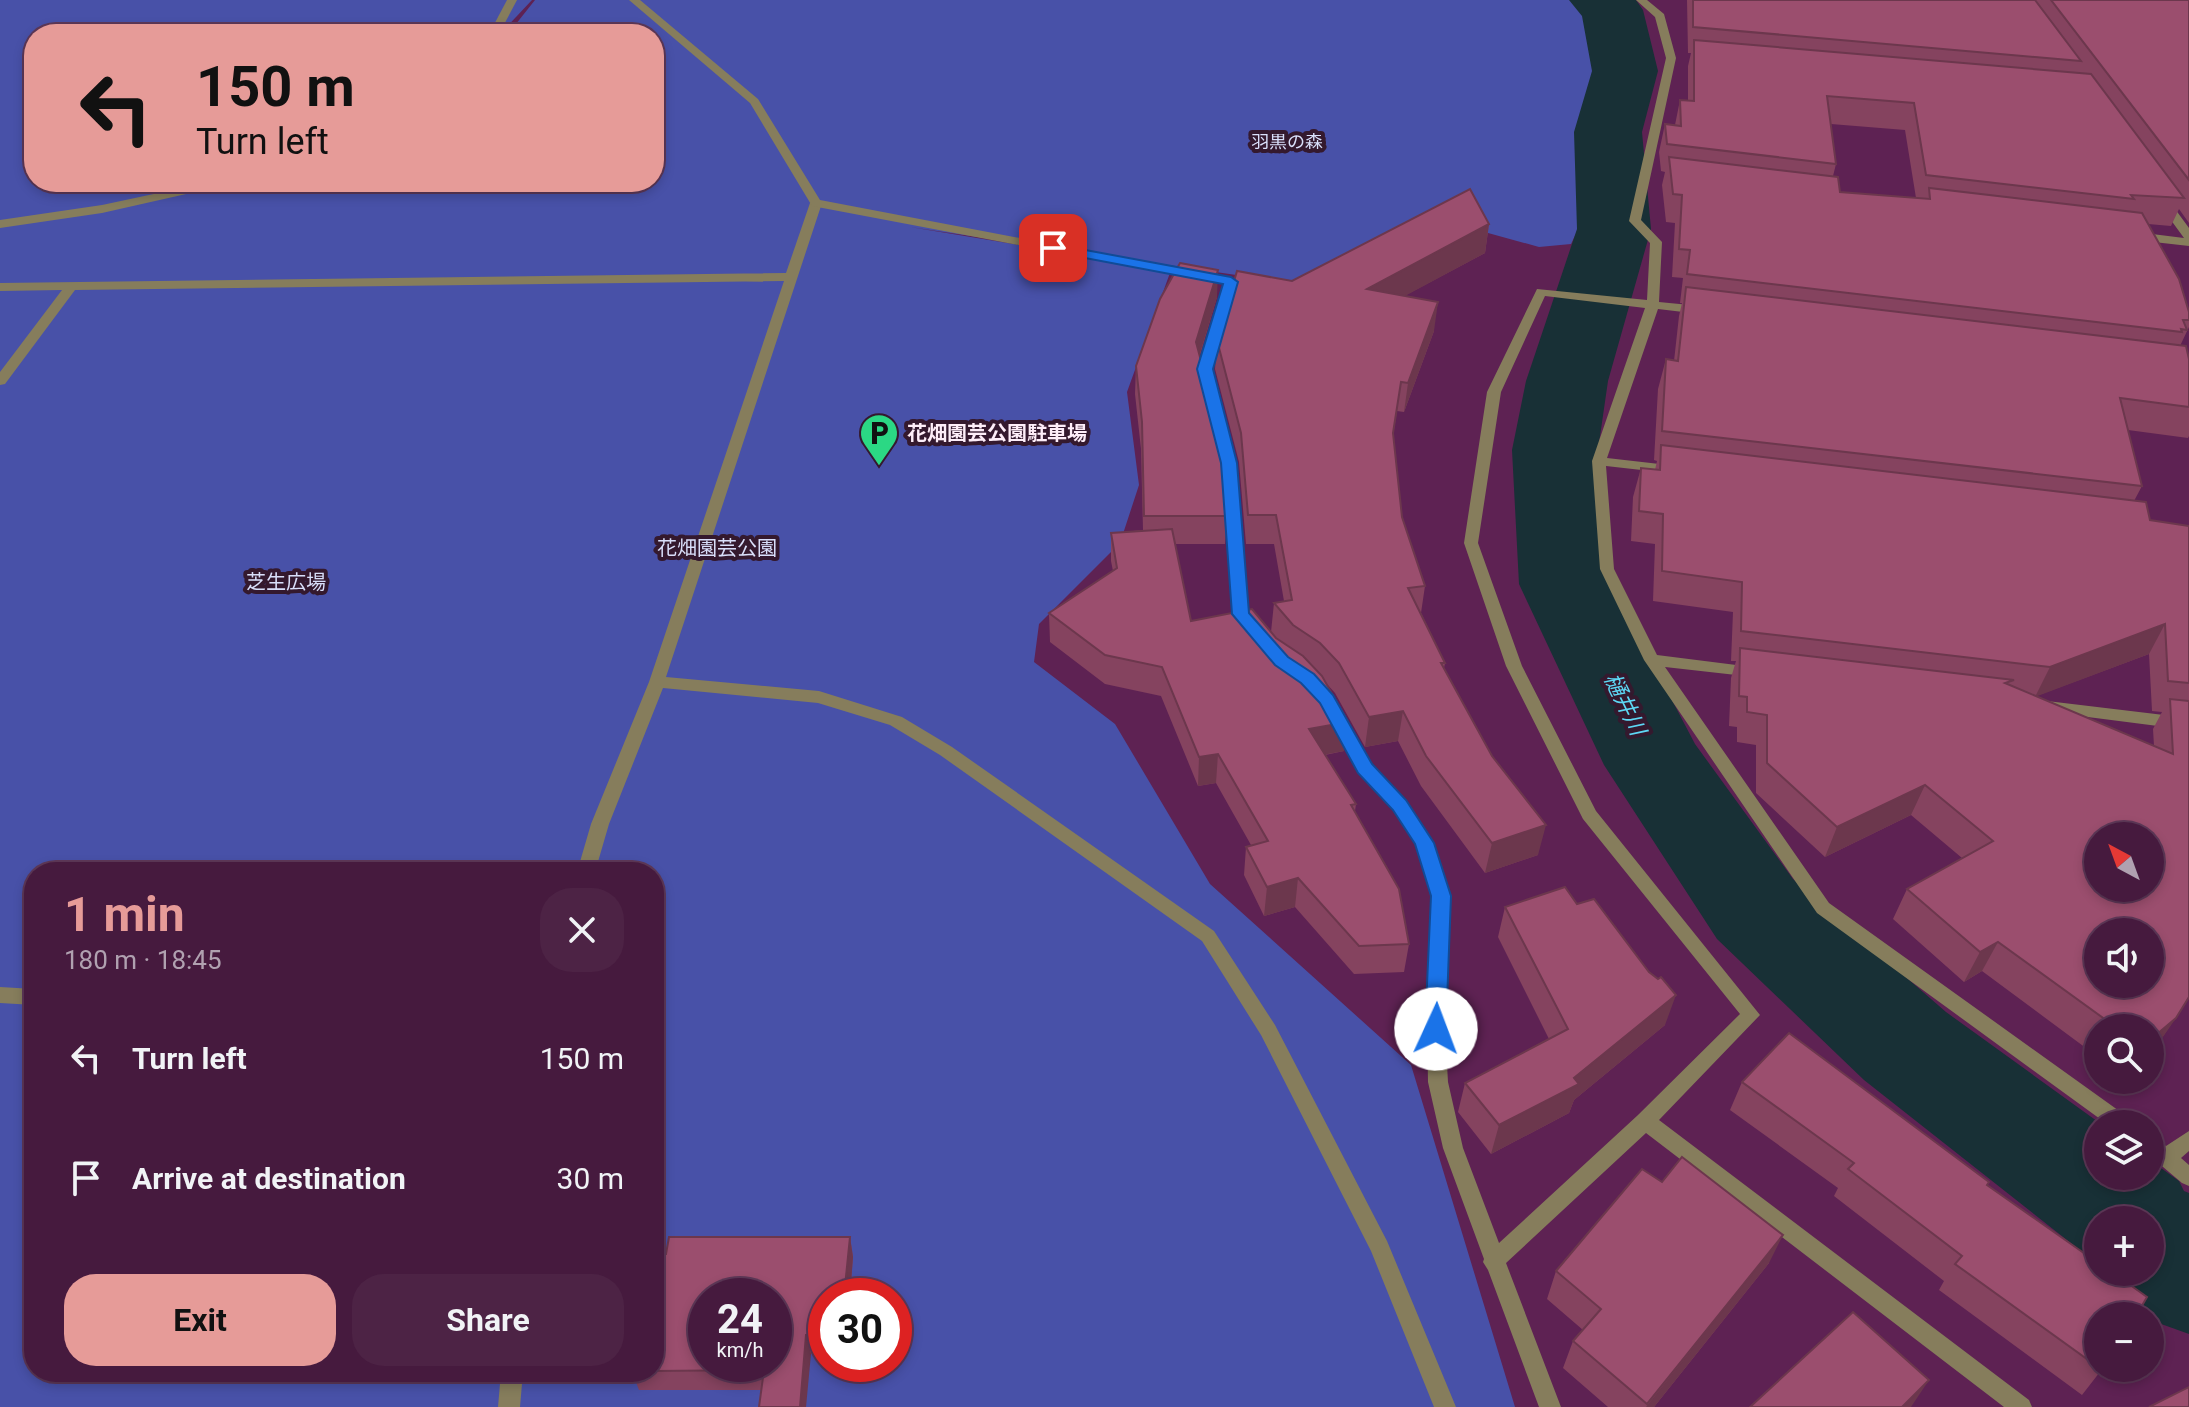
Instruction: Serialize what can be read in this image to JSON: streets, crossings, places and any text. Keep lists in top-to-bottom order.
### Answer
{
  "water": ["樋井川"],
  "parks": ["羽黒の森", "花畑園芸公園", "芝生広場"],
  "places": {
    "parking": ["花畑園芸公園駐車場"]
  },
  "north": "top left",
  "page": {
    "turn": ["150 m", "Turn left"],
    "map_buttons": ["+", "−"],
    "heading": ["1 min", "180 m · 18:45"],
    "list": [
      {
        "name": "Turn left",
        "value": "150 m"
      },
      {
        "name": "Arrive at destination",
        "value": "30 m"
      }
    ],
    "buttons": ["Exit", "Share"],
    "speed": "24 km/h",
    "limit": "30"
  }
}
